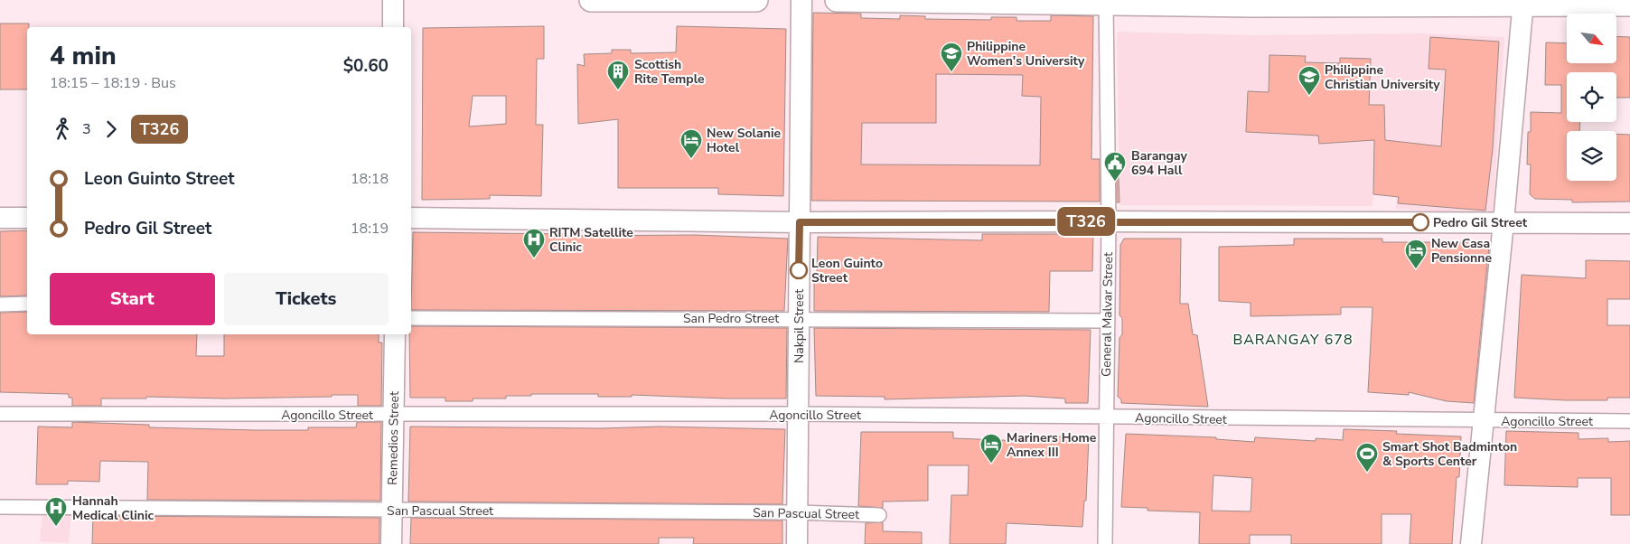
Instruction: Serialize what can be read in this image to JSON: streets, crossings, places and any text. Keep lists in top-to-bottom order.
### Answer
{
  "streets": {
    "street": [
      "General Malvar Street",
      "San Pedro Street",
      "Nakpil Street",
      "Agoncillo Street",
      "Remedios Street",
      "San Pascual Street"
    ]
  },
  "crossings": [
    ["General Malvar Street", "San Pedro Street"],
    ["General Malvar Street", "Agoncillo Street"],
    ["San Pedro Street", "Nakpil Street"],
    ["Nakpil Street", "Agoncillo Street"],
    ["Nakpil Street", "San Pascual Street"],
    ["Agoncillo Street", "Remedios Street"],
    ["Remedios Street", "San Pascual Street"]
  ],
  "districts": ["BARANGAY 678"],
  "places": {
    "school or university": ["Philippine Women's University", "Philippine Christian University"],
    "building": ["Scottish Rite Temple"],
    "hotel": ["New Solanie Hotel", "New Casa Pensionne", "Mariners Home Annex III"],
    "public building": ["Barangay 694 Hall"],
    "other": ["Pedro Gil Street", "Leon Guinto Street"],
    "hospital": ["RITM Satellite Clinic", "Hannah Medical Clinic"],
    "sports": ["Smart Shot Badminton & Sports Center"]
  },
  "lines": ["bus line T326"],
  "north": "bottom right",
  "page": {
    "on_map": "T326",
    "heading": ["4 min", "18:15 – 18:19 · Bus", "$0.60"],
    "legs": ["3", "T326"],
    "list": [
      {
        "name": "Leon Guinto Street",
        "value": "18:18"
      },
      {
        "name": "Pedro Gil Street",
        "value": "18:19"
      }
    ],
    "buttons": ["Start", "Tickets"]
  }
}
